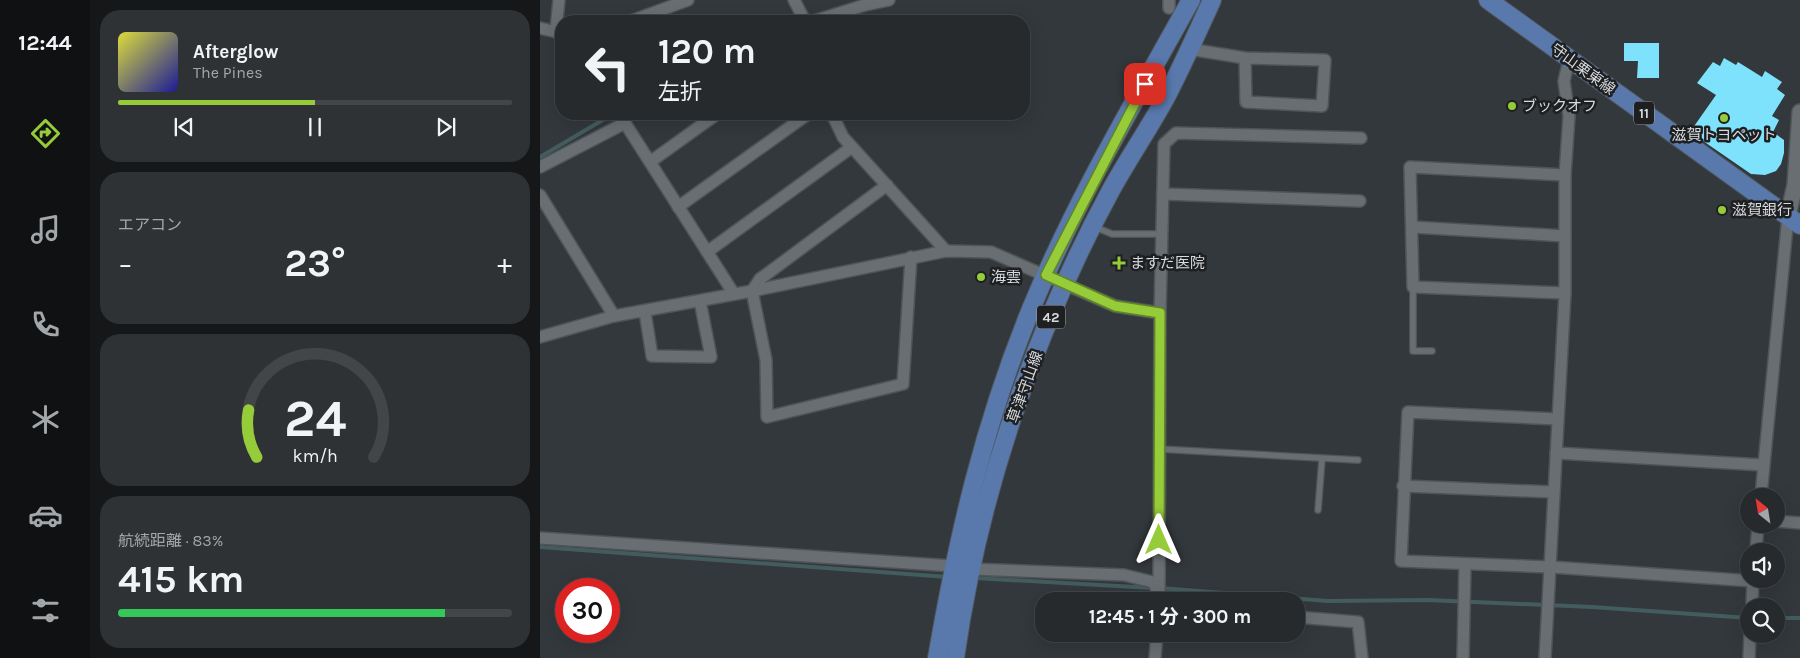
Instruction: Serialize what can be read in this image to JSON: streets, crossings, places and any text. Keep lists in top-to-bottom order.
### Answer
{
  "streets": {
    "main road": [
      "守山栗東線",
      "11",
      "42",
      "草津守山線"
    ]
  },
  "places": {
    "other": [
      "ブックオフ",
      "滋賀トヨペット",
      "滋賀銀行",
      "海雲"
    ],
    "health": ["ますだ医院"]
  },
  "north": "top left",
  "page": {
    "tabs": "12:44",
    "turn": ["120 m", "左折"],
    "song": ["Afterglow", "The Pines"],
    "tile": [
      "エアコン",
      ["航続距離 · 83%", "415 km"]
    ],
    "heat": ["−", "23°", "+"],
    "limit": "30",
    "trip": "12:45 · 1 分 · 300 m",
    "gauge": ["24", "km/h"]
  }
}
